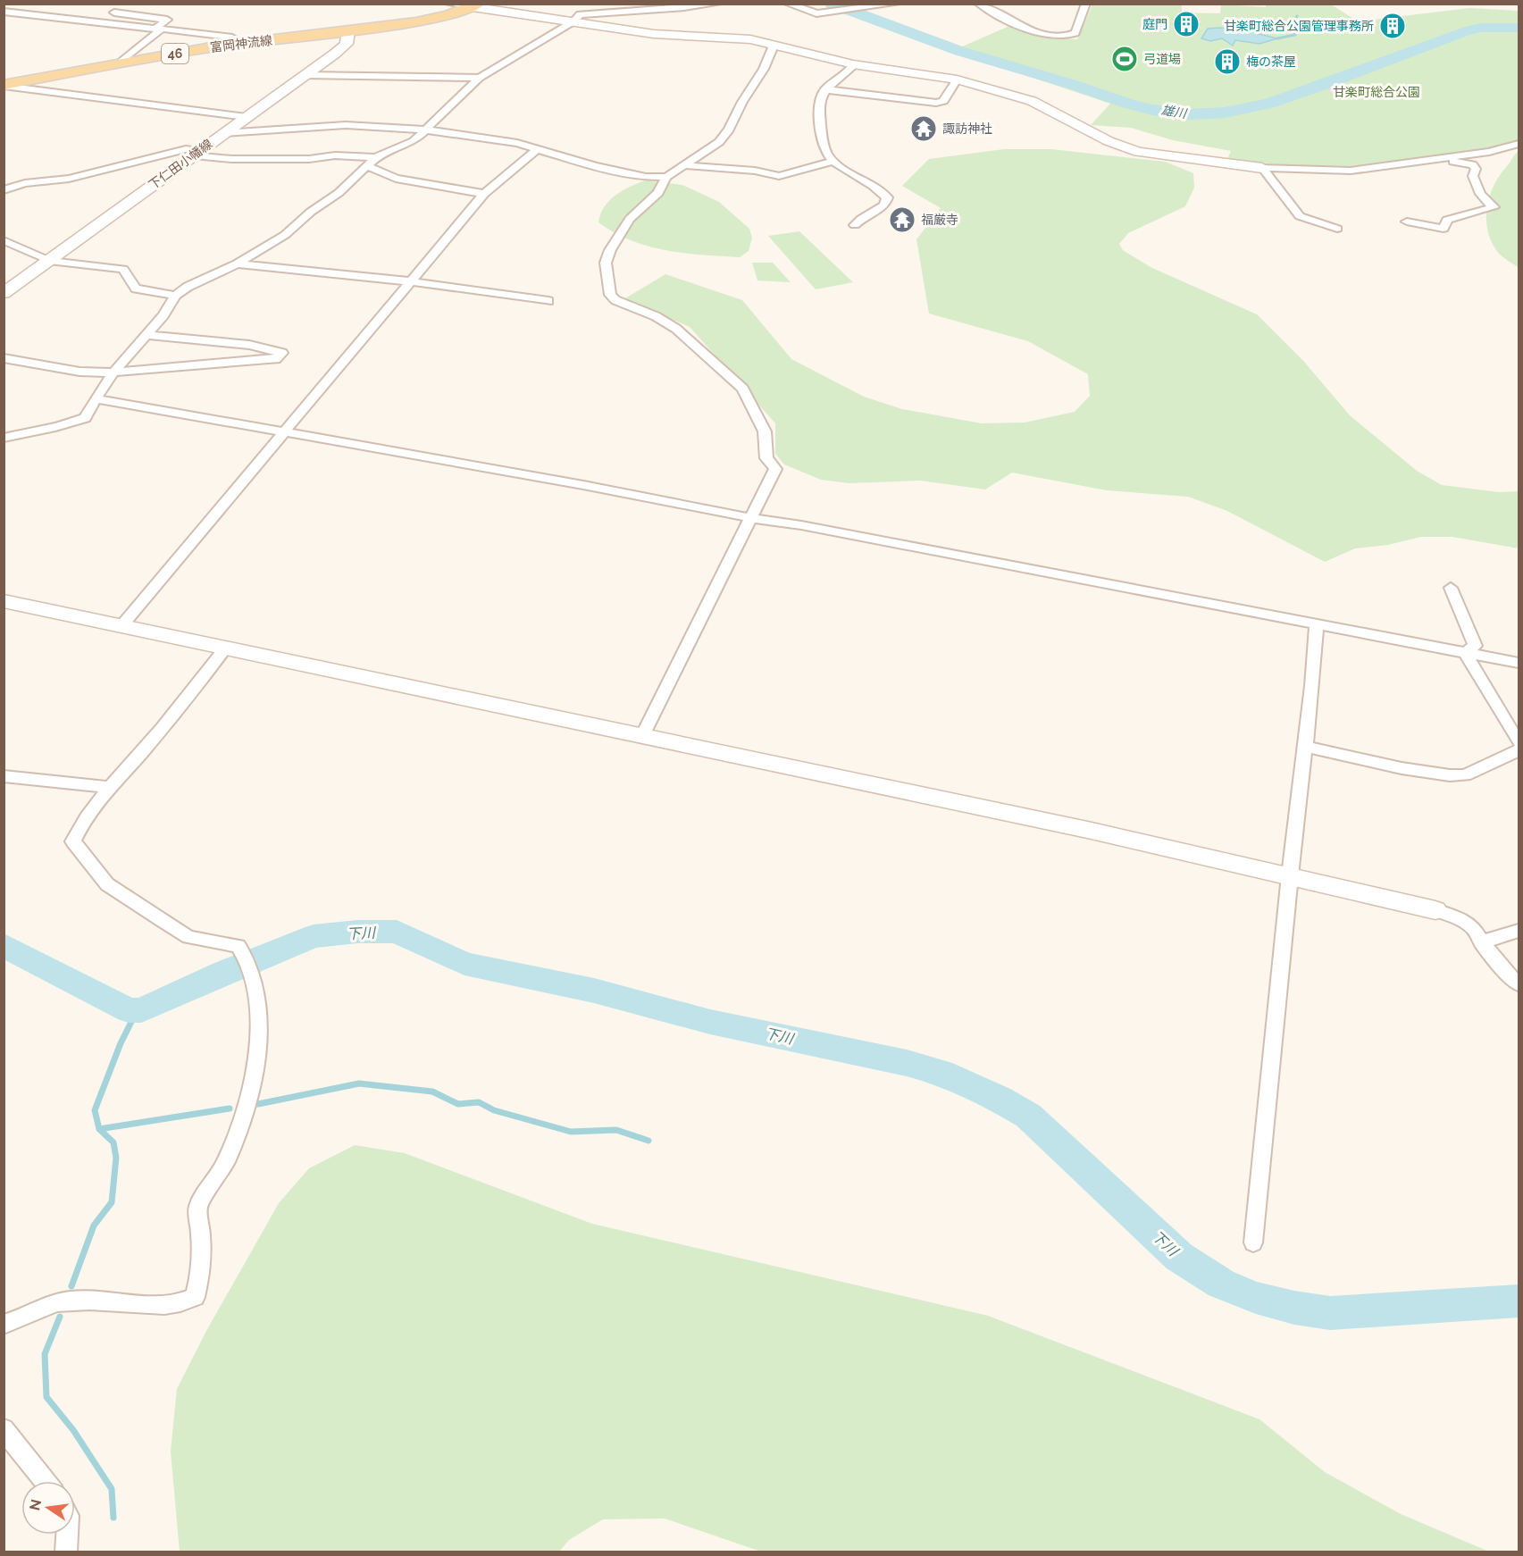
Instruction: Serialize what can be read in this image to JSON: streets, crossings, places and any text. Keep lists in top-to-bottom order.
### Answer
{
  "streets": {
    "main road": ["富岡神流線", "46"],
    "street": ["下仁田小幡線"]
  },
  "crossings": [
    ["富岡神流線", "下仁田小幡線"]
  ],
  "water": ["雄川", "下川"],
  "parks": ["甘楽町総合公園"],
  "places": {
    "building": ["庭門", "甘楽町総合公園管理事務所", "梅の茶屋"],
    "sports": ["弓道場"],
    "temple": ["諏訪神社", "福厳寺"]
  },
  "north": "left"
}
